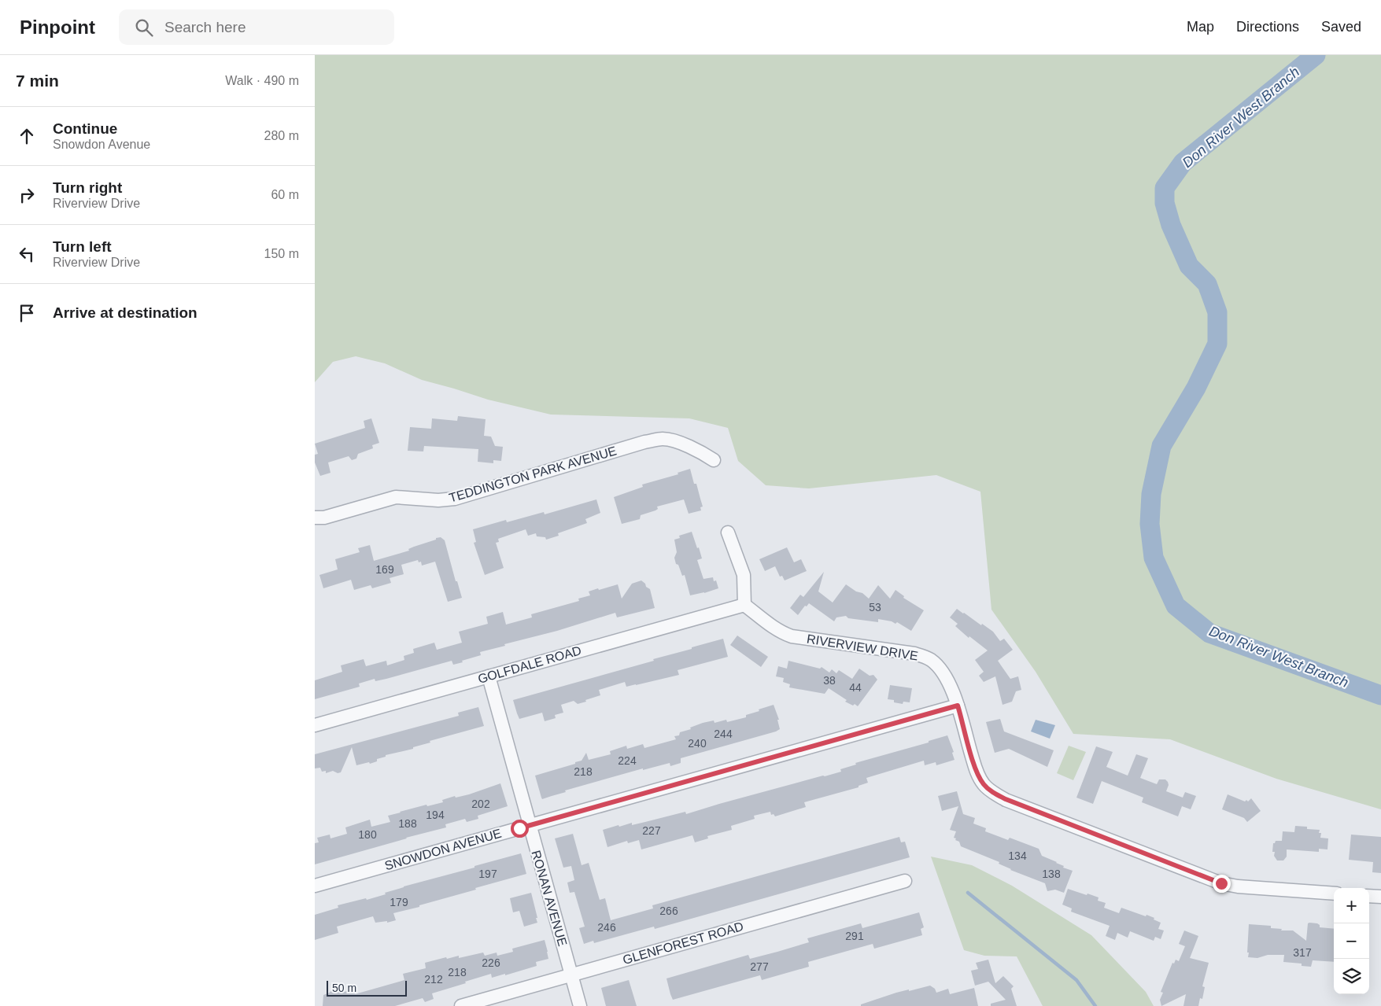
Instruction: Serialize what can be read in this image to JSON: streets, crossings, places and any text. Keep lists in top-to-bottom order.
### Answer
{
  "streets": {
    "street": [
      "TEDDINGTON PARK AVENUE",
      "RIVERVIEW DRIVE",
      "GOLFDALE ROAD",
      "SNOWDON AVENUE",
      "RONAN AVENUE",
      "GLENFOREST ROAD"
    ]
  },
  "crossings": [
    ["RIVERVIEW DRIVE", "GOLFDALE ROAD"],
    ["RIVERVIEW DRIVE", "SNOWDON AVENUE"],
    ["GOLFDALE ROAD", "RONAN AVENUE"],
    ["SNOWDON AVENUE", "RONAN AVENUE"],
    ["RONAN AVENUE", "GLENFOREST ROAD"]
  ],
  "water": ["Don River West Branch"],
  "house_numbers": [
    "169",
    "53",
    "38",
    "44",
    "244",
    "240",
    "224",
    "218",
    "202",
    "194",
    "188",
    "227",
    "180",
    "134",
    "197",
    "138",
    "179",
    "266",
    "246",
    "291",
    "317",
    "226",
    "277",
    "218",
    "212"
  ],
  "scale_bar": "50 m",
  "page": {
    "header": "Pinpoint",
    "search": "Search here",
    "nav": ["Map", "Directions", "Saved"],
    "heading": ["7 min", "Walk · 490 m"],
    "list": [
      ["Continue", "Snowdon Avenue", "280 m"],
      ["Turn right", "Riverview Drive", "60 m"],
      ["Turn left", "Riverview Drive", "150 m"],
      "Arrive at destination"
    ],
    "map_buttons": ["+", "−"],
    "scale": "50 m"
  }
}
